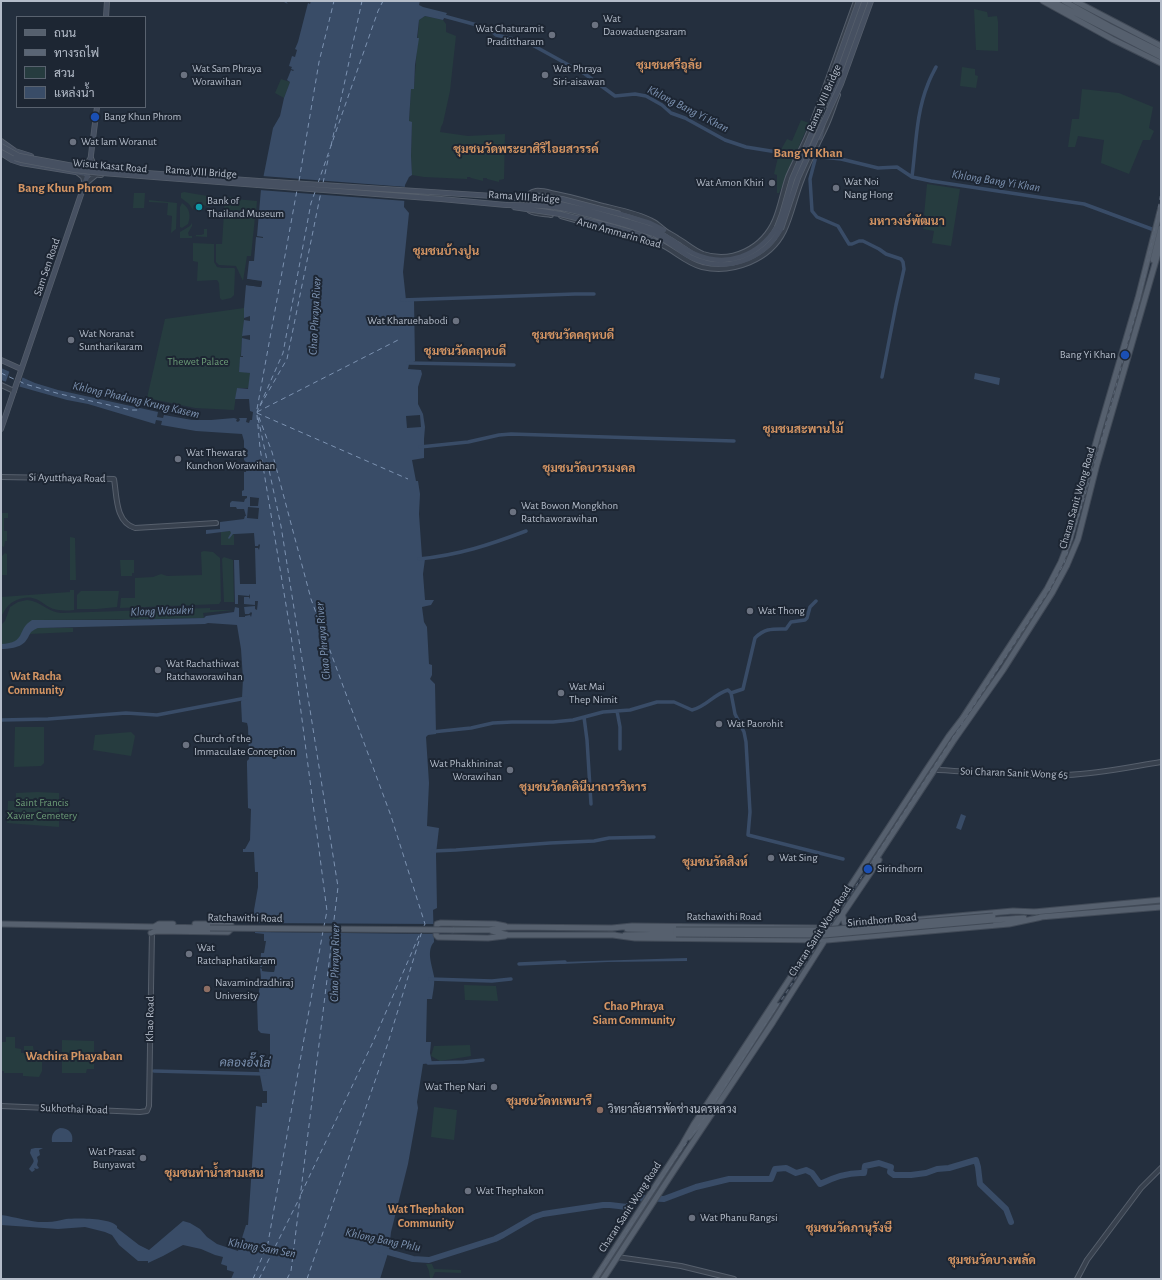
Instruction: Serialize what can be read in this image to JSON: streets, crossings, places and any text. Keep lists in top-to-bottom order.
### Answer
{
  "streets": {
    "main road": [
      "Rama VIII Bridge",
      "Wisut Kasat Road",
      "Sam Sen Road",
      "Charan Sanit Wong Road",
      "Ratchawithi Road",
      "Sirindhorn Road"
    ],
    "street": [
      "Arun Ammarin Road",
      "Si Ayutthaya Road",
      "Soi Charan Sanit Wong 65",
      "Khao Road",
      "Sukhothai Road"
    ]
  },
  "crossings": [
    ["Rama VIII Bridge", "Arun Ammarin Road"],
    ["Wisut Kasat Road", "Sam Sen Road"],
    ["Charan Sanit Wong Road", "Soi Charan Sanit Wong 65"],
    ["Charan Sanit Wong Road", "Ratchawithi Road"],
    ["Charan Sanit Wong Road", "Sirindhorn Road"],
    ["Ratchawithi Road", "Sirindhorn Road"],
    ["Ratchawithi Road", "Khao Road"],
    ["Khao Road", "Sukhothai Road"]
  ],
  "districts": [
    "ชุมชนศรีอุลัย",
    "ชุมชนวัดพระยาศิริไอยสวรรค์",
    "Bang Yi Khan",
    "Bang Khun Phrom",
    "มหาวงษ์พัฒนา",
    "ชุมชนบ้างปูน",
    "ชุมชนวัดคฤหบดี",
    "ชุมชนวัดคฤหบดี",
    "ชุมชนสะพานไม้",
    "ชุมชนวัดบวรมงคล",
    "Wat Racha Community",
    "ชุมชนวัดภคินีนาถวรวิหาร",
    "ชุมชนวัดสิงห์",
    "Chao Phraya Siam Community",
    "Wachira Phayaban",
    "ชุมชนวัดทเพนารี",
    "ชุมชนท่าน้ำสามเสน",
    "Wat Thephakon Community",
    "ชุมชนวัดภานุรังษี",
    "ชุมชนวัดบางพลัด"
  ],
  "water": [
    "Khlong Bang Yi Khan",
    "Chao Phraya River",
    "Khlong Phadung Krung Kasem",
    "Klong Wasukri",
    "คลองอั๊งโล่",
    "Khlong Bang Phlu",
    "Khlong Sam Sen"
  ],
  "parks": ["Thewet Palace", "Saint Francis Xavier Cemetery"],
  "places": [
    "Wat Daowaduengsaram",
    "Wat Chaturamit Pradittharam",
    "Wat Sam Phraya Worawihan",
    "Wat Phraya Siri-aisawan",
    "Bang Khun Phrom",
    "Wat Iam Woranut",
    "Wat Amon Khiri",
    "Wat Noi Nang Hong",
    "Bank of Thailand Museum",
    "Wat Kharuehabodi",
    "Wat Noranat Suntharikaram",
    "Bang Yi Khan",
    "Wat Thewarat Kunchon Worawihan",
    "Wat Bowon Mongkhon Ratchaworawihan",
    "Wat Thong",
    "Wat Rachathiwat Ratchaworawihan",
    "Wat Mai Thep Nimit",
    "Wat Paorohit",
    "Church of the Immaculate Conception",
    "Wat Phakhininat Worawihan",
    "Wat Sing",
    "Sirindhorn",
    "Wat Ratchaphatikaram",
    "Navamindradhiraj University",
    "Wat Thep Nari",
    "วิทยาลัยสารพัดช่างนครหลวง",
    "Wat Prasat Bunyawat",
    "Wat Thephakon",
    "Wat Phanu Rangsi"
  ],
  "legend": [
    "ถนน",
    "ทางรถไฟ",
    "สวน",
    "แหล่งน้ำ"
  ]
}
